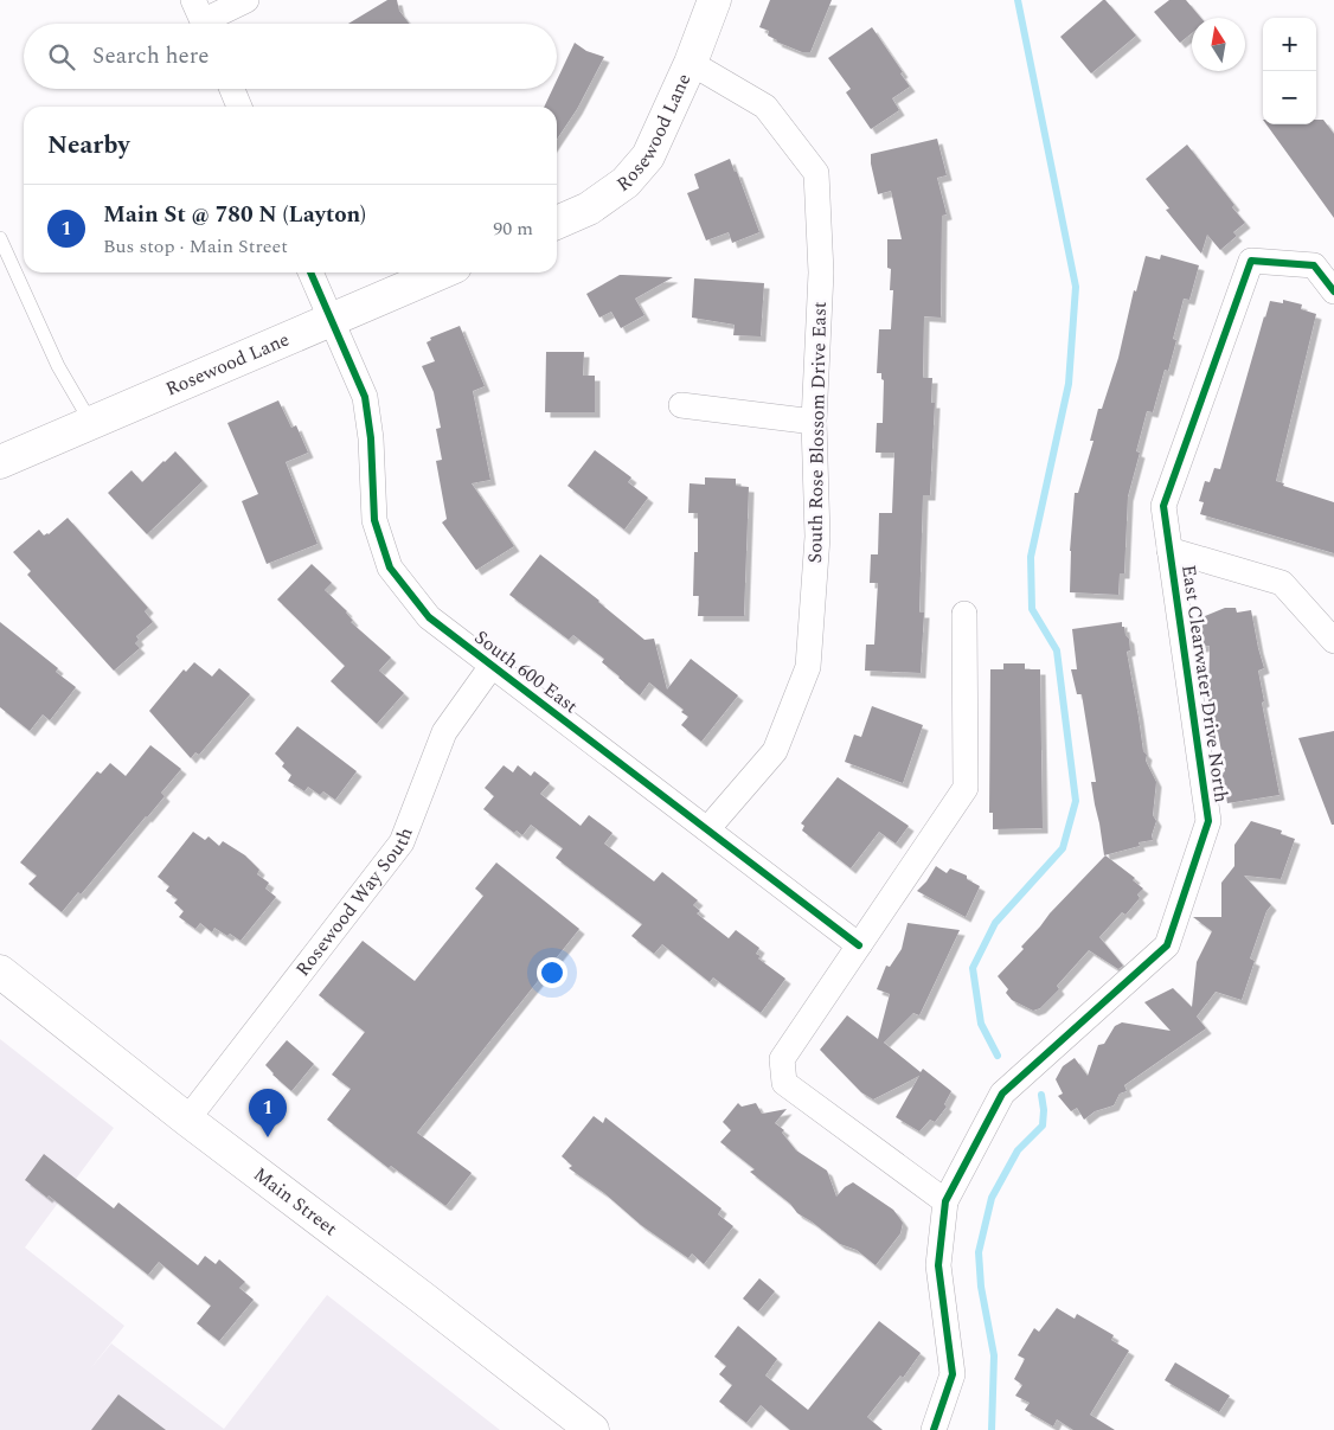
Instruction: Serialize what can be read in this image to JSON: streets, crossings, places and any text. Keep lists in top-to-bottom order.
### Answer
{
  "streets": {
    "street": [
      "Rosewood Lane",
      "South Rose Blossom Drive East",
      "South 600 East",
      "East Clearwater Drive North",
      "Rosewood Way South",
      "Main Street"
    ]
  },
  "crossings": [
    ["Rosewood Lane", "South Rose Blossom Drive East"],
    ["Rosewood Lane", "South 600 East"],
    ["South Rose Blossom Drive East", "South 600 East"],
    ["South 600 East", "Rosewood Way South"],
    ["Rosewood Way South", "Main Street"]
  ],
  "north": "top",
  "page": {
    "map_buttons": ["+", "−"],
    "search": "Search here",
    "heading": "Nearby",
    "list": [
      {
        "mark": "1",
        "name": "Main St @ 780 N (Layton)",
        "note": "Bus stop · Main Street",
        "value": "90 m"
      }
    ],
    "pins": "1"
  }
}
